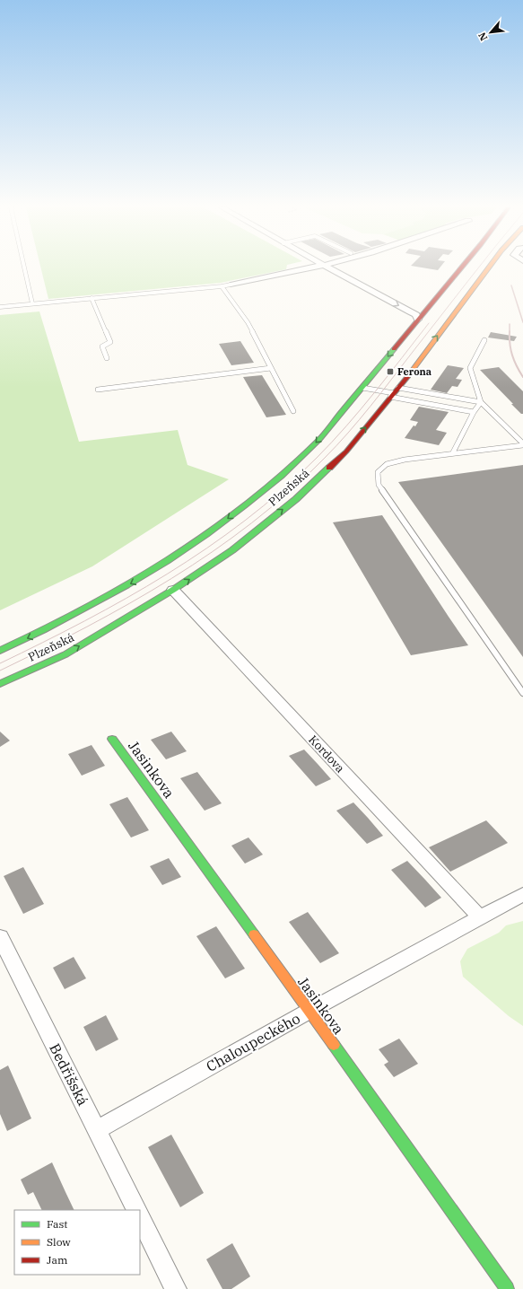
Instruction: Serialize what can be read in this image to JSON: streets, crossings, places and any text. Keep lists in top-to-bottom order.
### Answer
{
  "streets": {
    "main road": ["Plzeňská", "Jasinkova"],
    "street": ["Kordova", "Chaloupeckého", "Bedřišská"]
  },
  "crossings": [
    ["Plzeňská", "Kordova"],
    ["Kordova", "Chaloupeckého"],
    ["Jasinkova", "Chaloupeckého"],
    ["Chaloupeckého", "Bedřišská"]
  ],
  "places": {
    "transit": ["Ferona"]
  },
  "legend": ["Fast", "Slow", "Jam"],
  "north": "bottom left"
}
